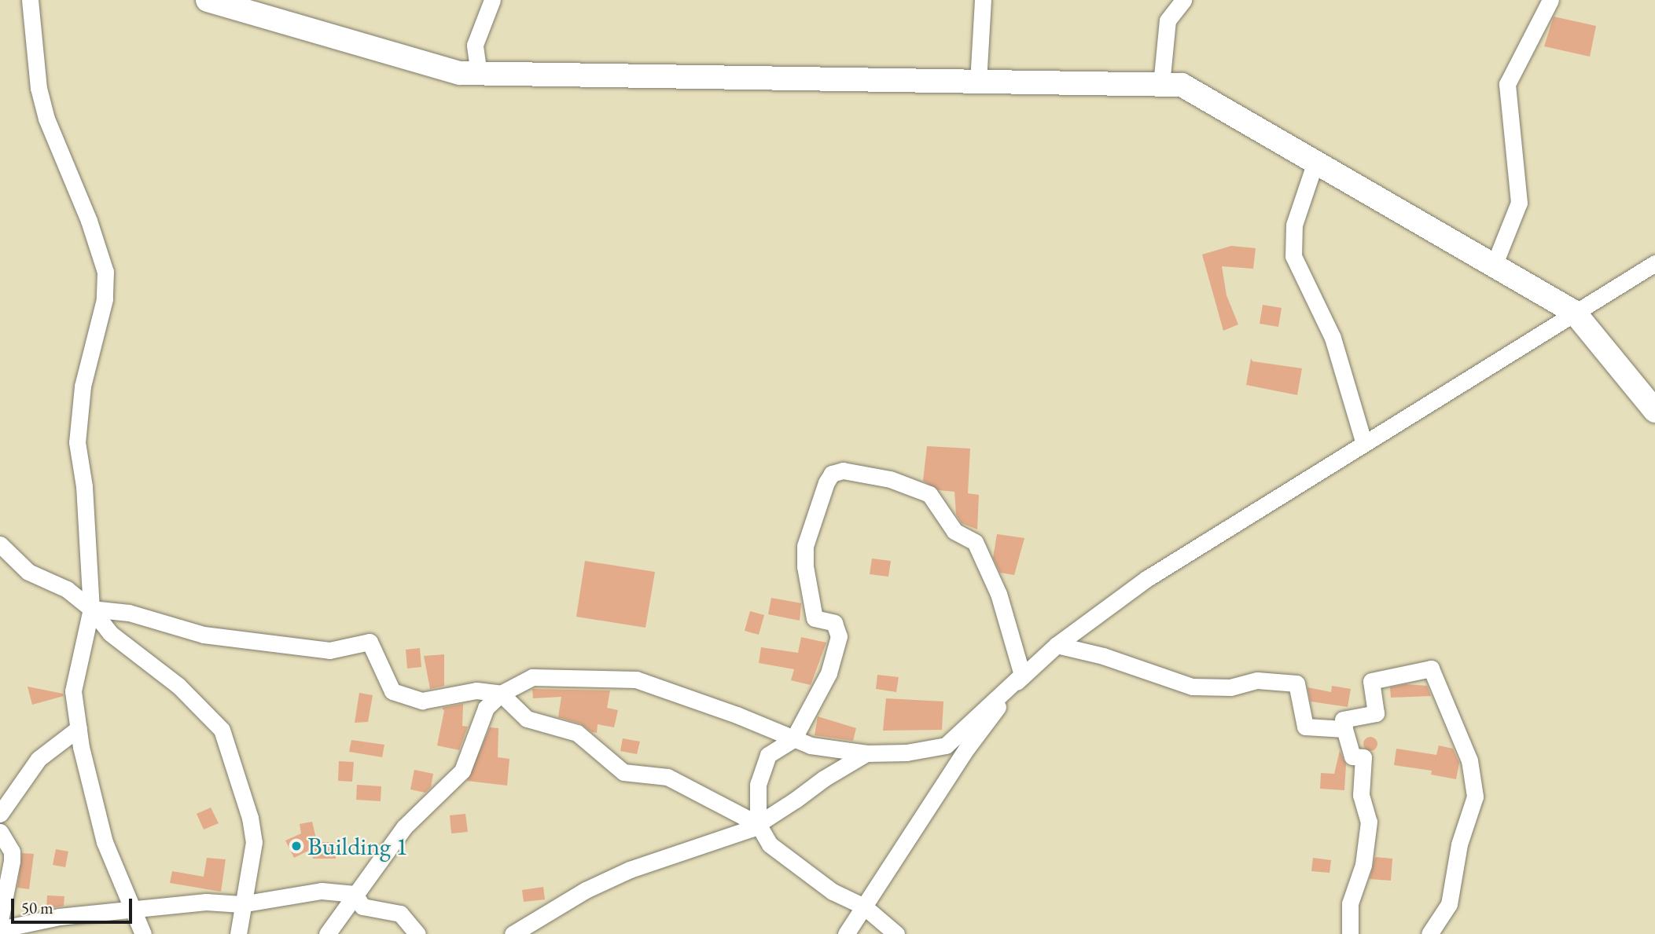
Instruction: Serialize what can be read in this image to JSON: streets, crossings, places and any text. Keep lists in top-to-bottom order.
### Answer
{
  "places": ["Building 1"],
  "scale_bar": "50 m"
}
